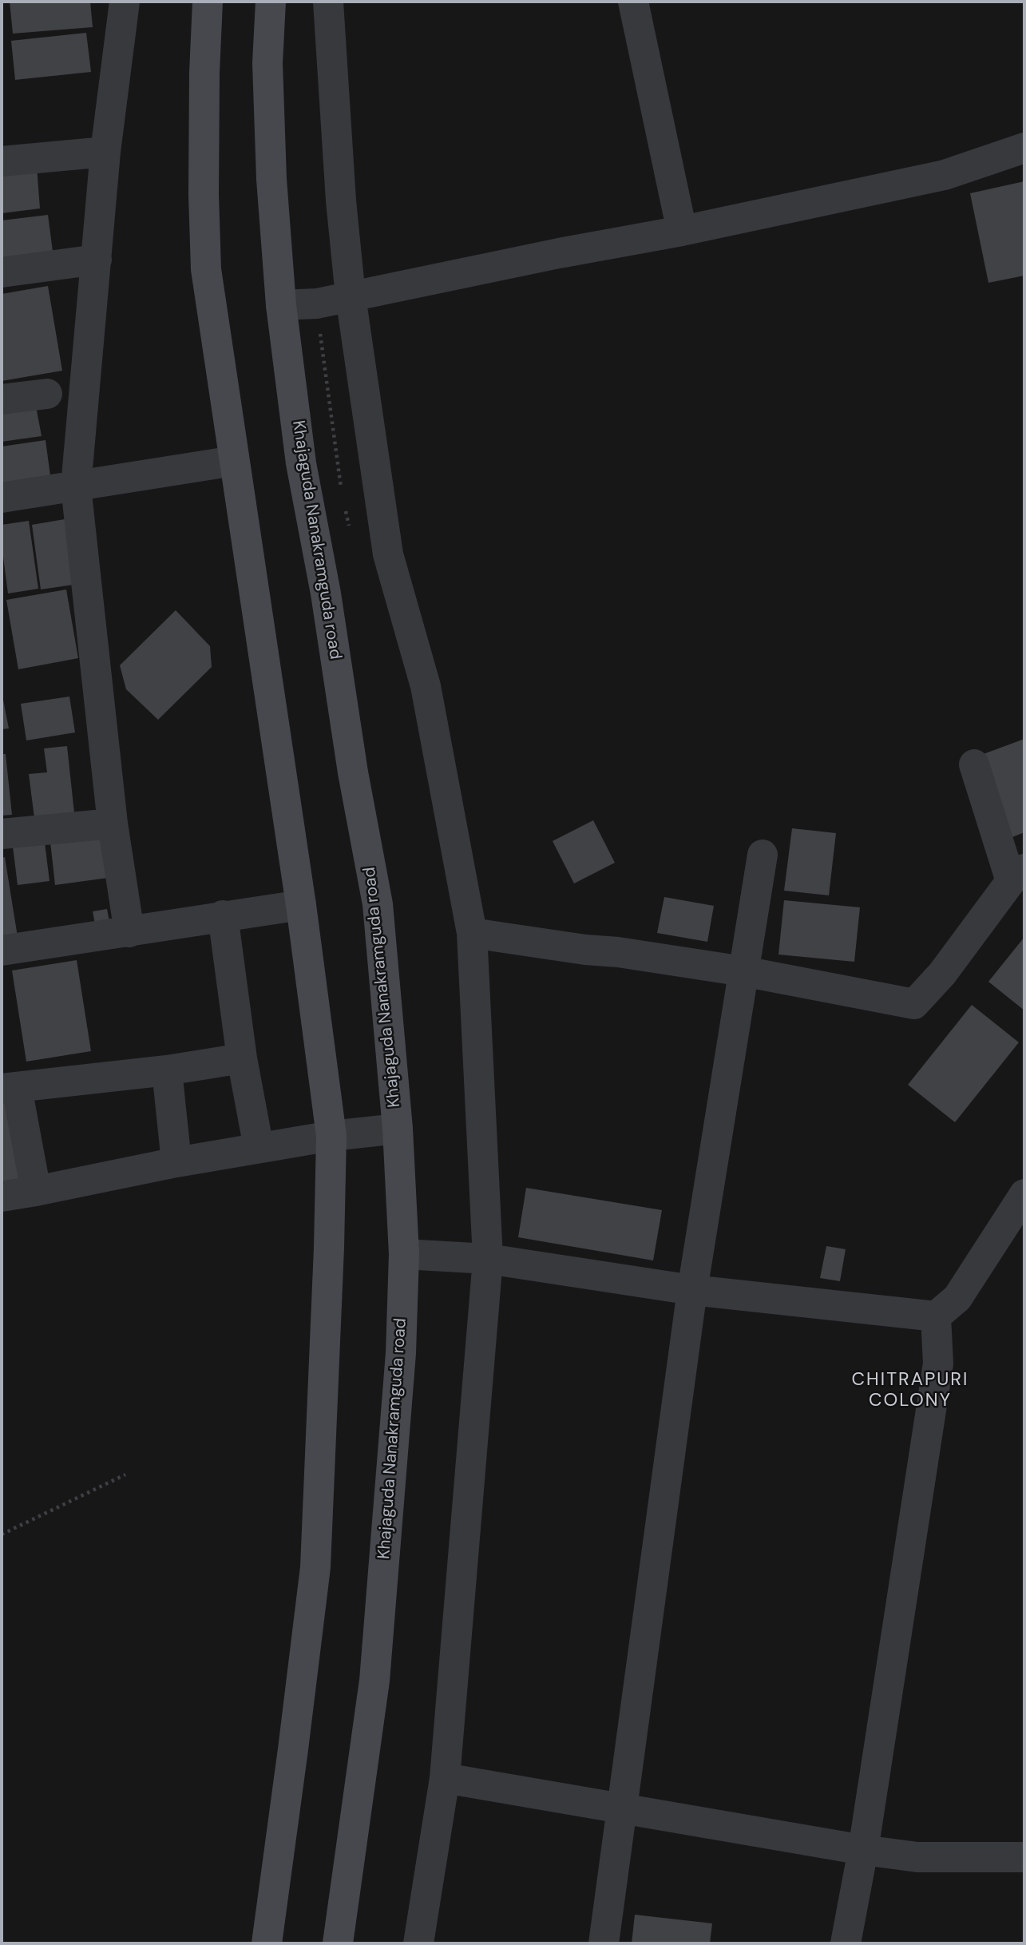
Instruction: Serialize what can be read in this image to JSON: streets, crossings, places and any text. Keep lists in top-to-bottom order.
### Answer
{
  "streets": {
    "main road": ["Khajaguda Nanakramguda road"]
  },
  "districts": ["CHITRAPURI COLONY"]
}
